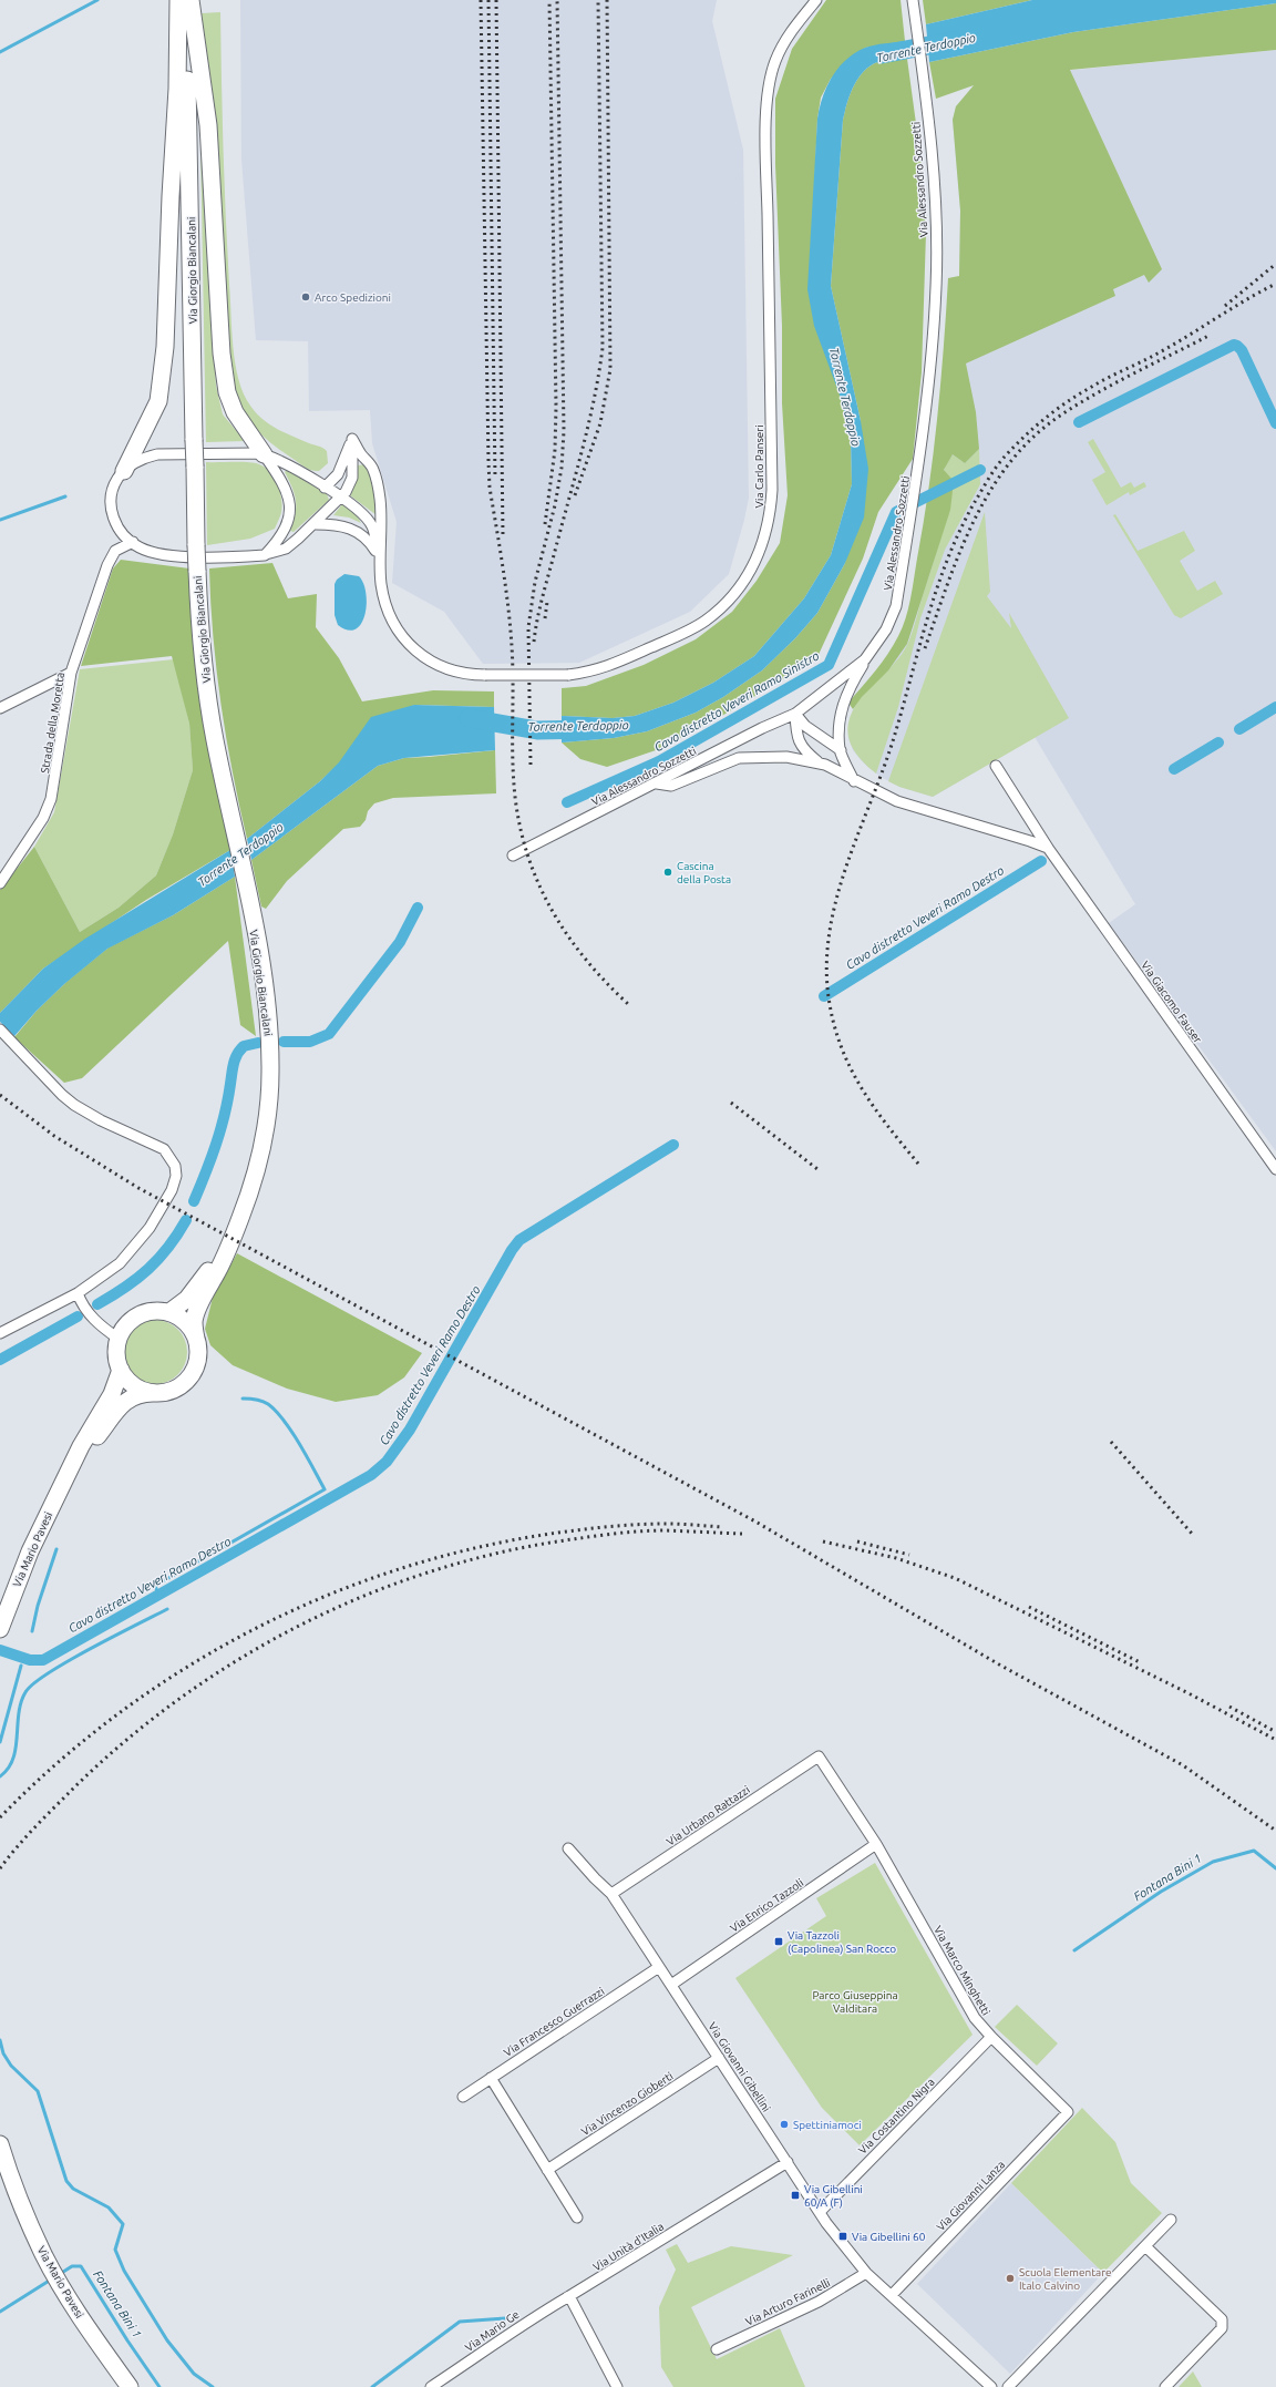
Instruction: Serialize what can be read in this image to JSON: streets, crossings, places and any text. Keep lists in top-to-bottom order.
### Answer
{
  "streets": {
    "main road": ["Via Giorgio Biancalani", "Via Mario Pavesi"],
    "street": [
      "Via Alessandro Sozzetti",
      "Via Carlo Panseri",
      "Strada della Moretta",
      "Via Giacomo Fauser",
      "Via Urbano Rattazzi",
      "Via Enrico Tazzoli",
      "Via Marco Minghetti",
      "Via Francesco Guerrazzi",
      "Via Giovanni Gibellini",
      "Via Vincenzo Gioberti",
      "Via Costantino Nigra",
      "Via Giovanni Lanza",
      "Via Unità d'Italia",
      "Via Arturo Farinelli",
      "Via Mario Ge"
    ]
  },
  "crossings": [
    ["Via Carlo Panseri", "Strada della Moretta"],
    ["Via Urbano Rattazzi", "Via Marco Minghetti"],
    ["Via Urbano Rattazzi", "Via Giovanni Gibellini"],
    ["Via Enrico Tazzoli", "Via Marco Minghetti"],
    ["Via Enrico Tazzoli", "Via Giovanni Gibellini"],
    ["Via Marco Minghetti", "Via Costantino Nigra"],
    ["Via Marco Minghetti", "Via Giovanni Lanza"],
    ["Via Francesco Guerrazzi", "Via Giovanni Gibellini"],
    ["Via Giovanni Gibellini", "Via Vincenzo Gioberti"],
    ["Via Giovanni Gibellini", "Via Costantino Nigra"],
    ["Via Giovanni Gibellini", "Via Giovanni Lanza"],
    ["Via Giovanni Gibellini", "Via Unità d'Italia"],
    ["Via Giovanni Gibellini", "Via Arturo Farinelli"],
    ["Via Unità d'Italia", "Via Mario Ge"]
  ],
  "water": [
    "Torrente Terdoppio",
    "Cavo distretto Veveri Ramo Sinistro",
    "Cavo distretto Veveri Ramo Destro",
    "Fontana Bini 1"
  ],
  "parks": ["Parco Giuseppina Valditara"],
  "places": {
    "other": [
      "Arco Spedizioni",
      "Cascina della Posta",
      "Spettiniamoci",
      "Scuola Elementare Italo Calvino"
    ],
    "transit": ["Via Tazzoli (Capolinea) San Rocco", "Via Gibellini 60/A (F)", "Via Gibellini 60"]
  }
}
